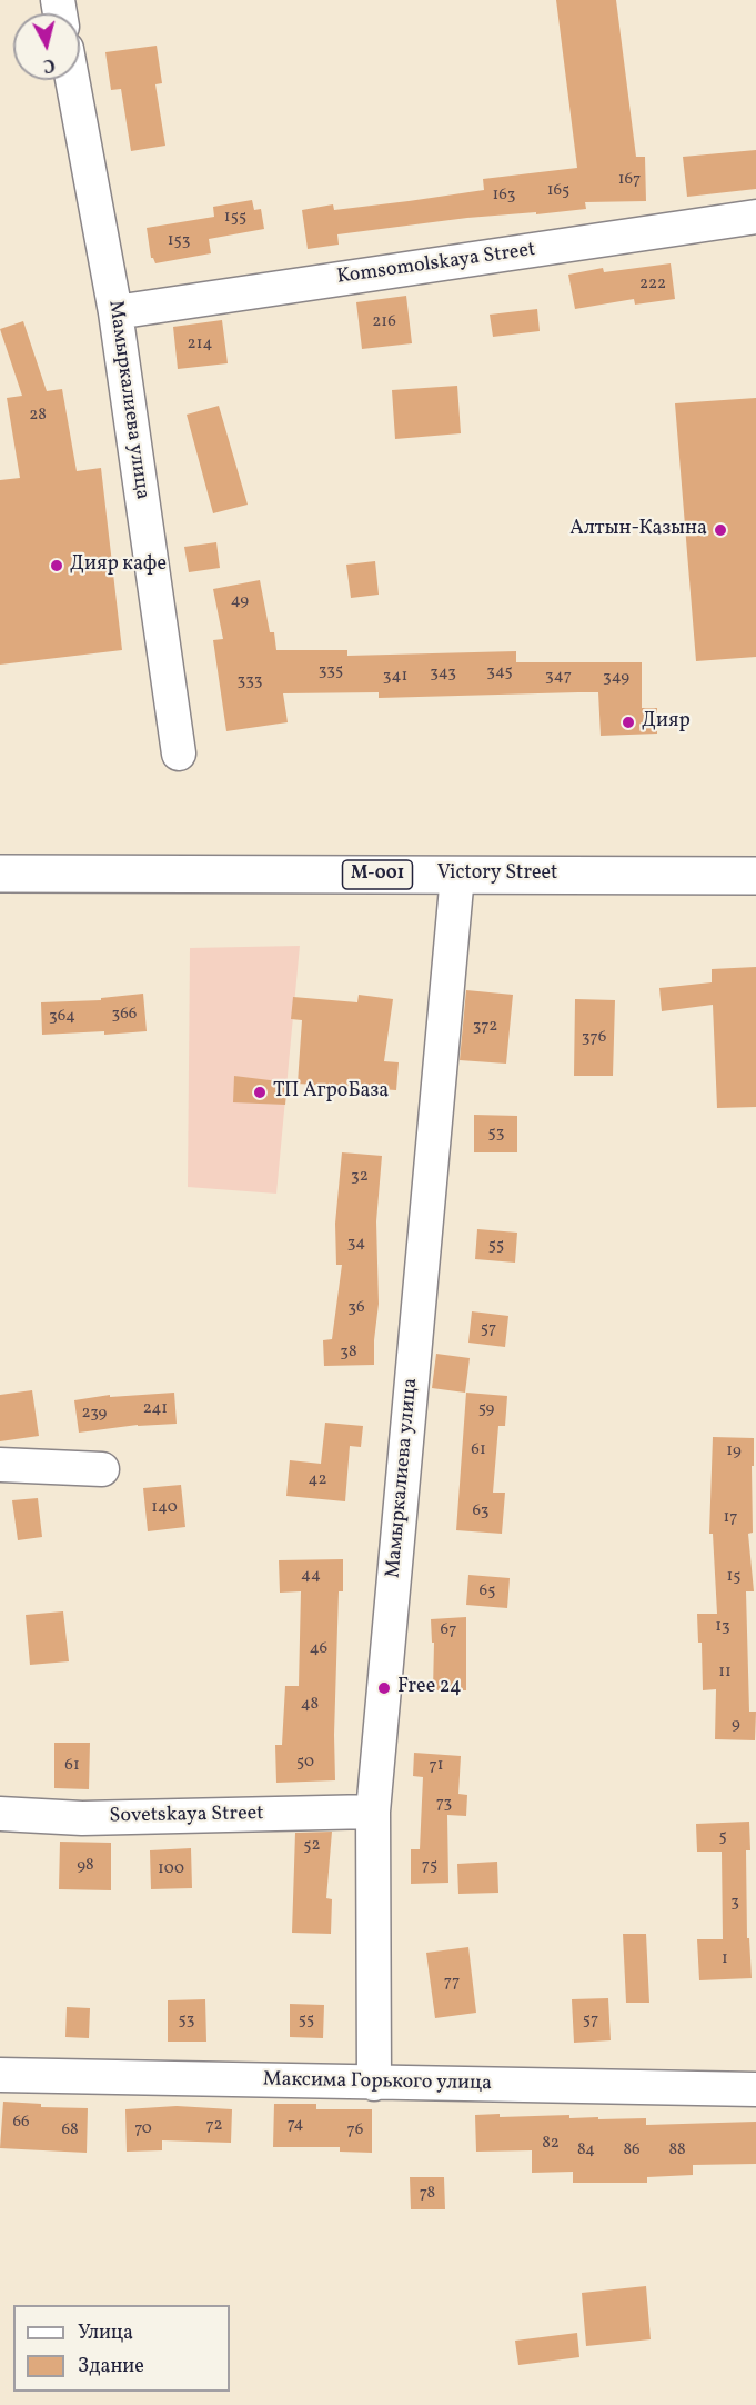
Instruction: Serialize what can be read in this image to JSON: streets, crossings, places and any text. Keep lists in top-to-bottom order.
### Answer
{
  "streets": {
    "main road": ["М-001", "Victory Street"],
    "street": [
      "Komsomolskaya Street",
      "Мамыркалиева улица",
      "Sovetskaya Street",
      "Максима Горького улица"
    ]
  },
  "crossings": [
    ["Komsomolskaya Street", "Мамыркалиева улица"],
    ["Мамыркалиева улица", "Victory Street"],
    ["Мамыркалиева улица", "Sovetskaya Street"],
    ["Мамыркалиева улица", "Максима Горького улица"]
  ],
  "places": [
    "Алтын-Казына",
    "Дияр кафе",
    "Дияр",
    "ТП АгроБаза",
    "Free 24"
  ],
  "house_numbers": [
    "167",
    "165",
    "163",
    "155",
    "153",
    "222",
    "216",
    "214",
    "28",
    "49",
    "335",
    "345",
    "343",
    "341",
    "347",
    "349",
    "333",
    "366",
    "364",
    "372",
    "376",
    "53",
    "32",
    "34",
    "55",
    "36",
    "57",
    "38",
    "241",
    "59",
    "239",
    "61",
    "19",
    "42",
    "140",
    "63",
    "17",
    "44",
    "15",
    "65",
    "13",
    "67",
    "46",
    "11",
    "48",
    "9",
    "50",
    "61",
    "71",
    "73",
    "5",
    "52",
    "98",
    "75",
    "100",
    "3",
    "1",
    "77",
    "53",
    "55",
    "57",
    "66",
    "74",
    "72",
    "70",
    "68",
    "76",
    "82",
    "84",
    "86",
    "88",
    "78"
  ],
  "legend": ["Улица", "Здание"],
  "north": "bottom"
}
